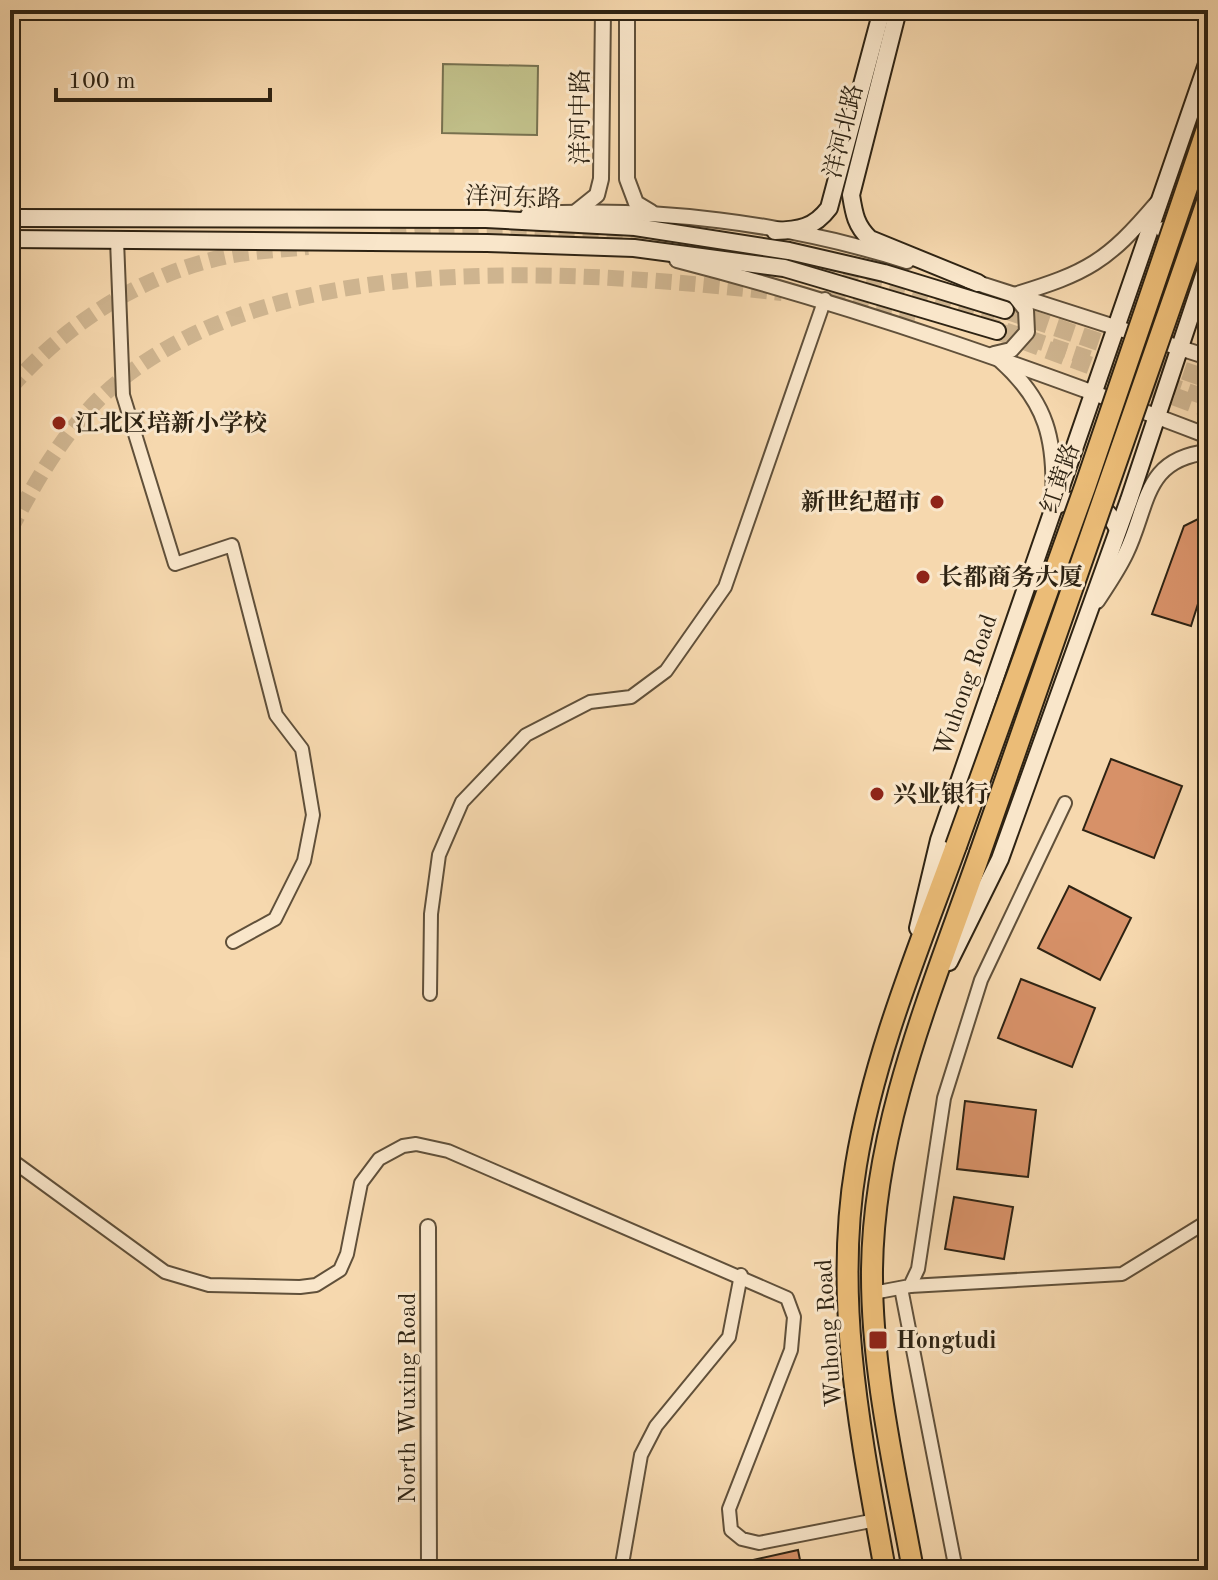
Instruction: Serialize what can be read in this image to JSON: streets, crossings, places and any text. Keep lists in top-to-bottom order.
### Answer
{
  "streets": {
    "highway": ["红黄路", "Wuhong Road"],
    "main road": ["洋河北路", "洋河东路"],
    "street": ["洋河中路", "North Wuxing Road"]
  },
  "crossings": [
    ["红黄路", "Wuhong Road"]
  ],
  "places": {
    "other": [
      "江北区培新小学校",
      "新世纪超市",
      "长都商务大厦",
      "兴业银行"
    ],
    "transit": ["Hongtudi"]
  },
  "scale_bar": "100 m"
}
